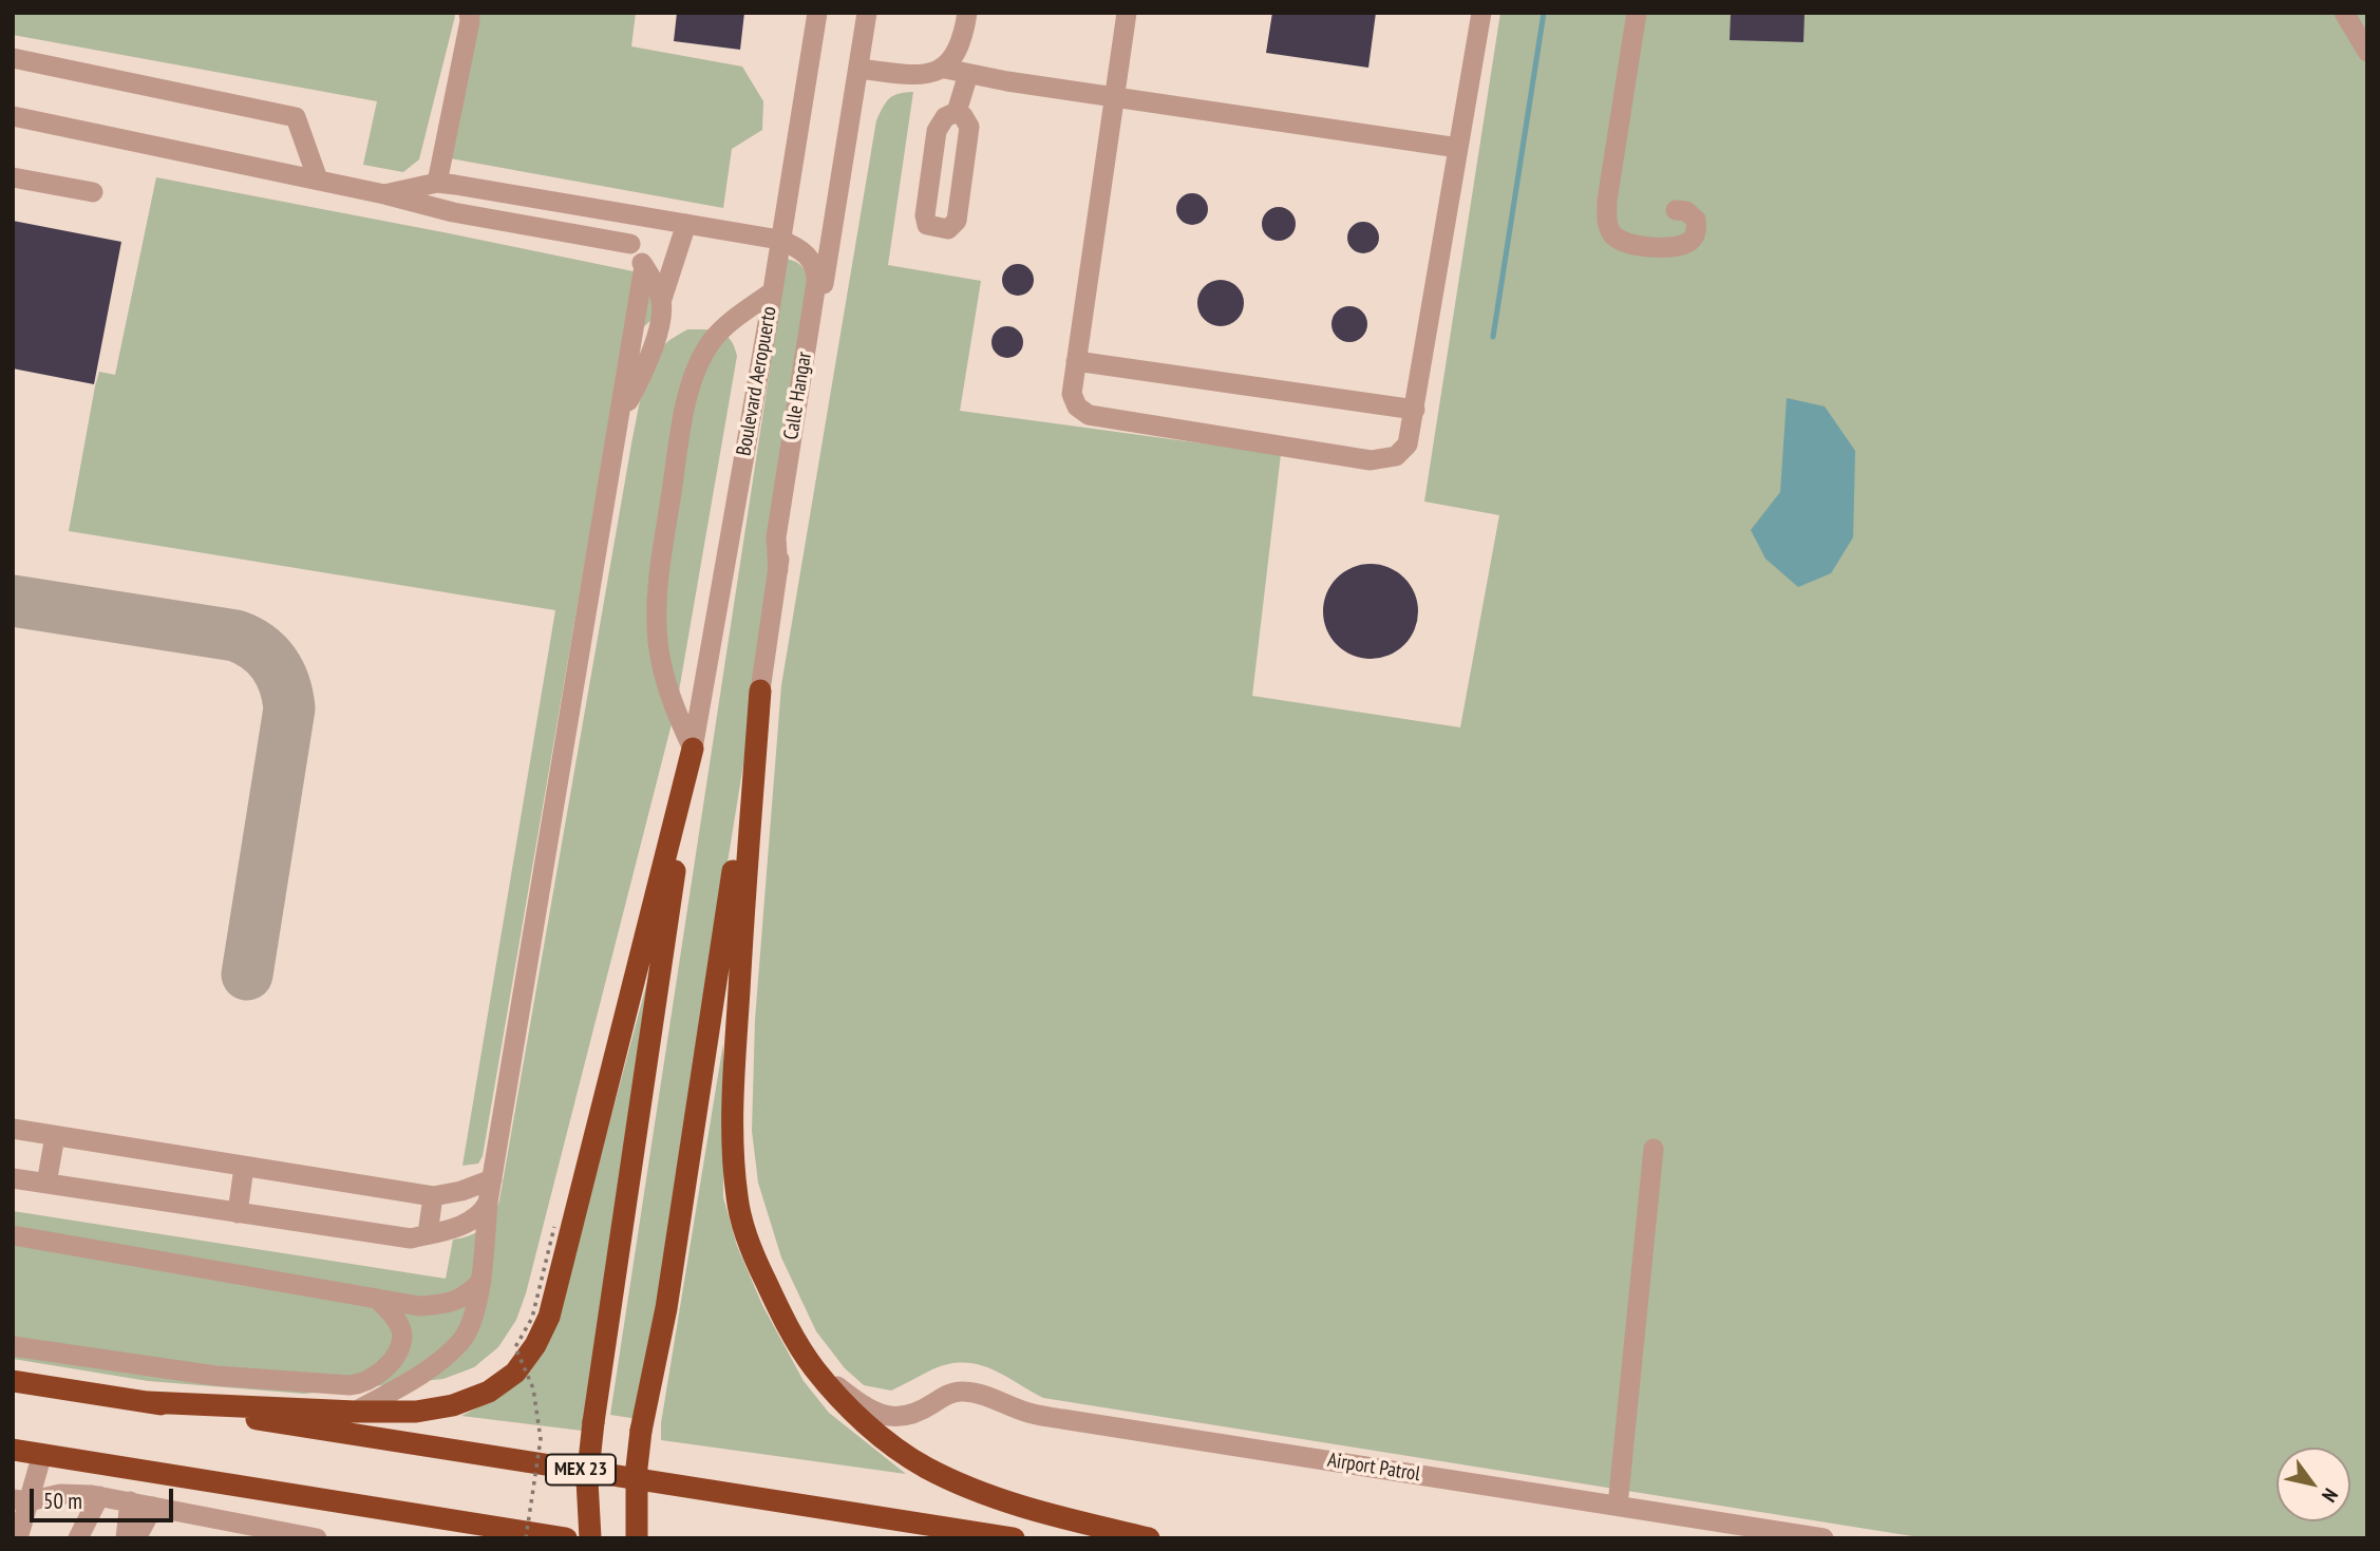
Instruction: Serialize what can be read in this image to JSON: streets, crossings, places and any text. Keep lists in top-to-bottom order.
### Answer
{
  "streets": {
    "highway": ["MEX 23"],
    "street": ["Boulevard Aeropuerto", "Calle Hangar", "Airport Patrol"]
  },
  "crossings": [
    ["Boulevard Aeropuerto", "Calle Hangar"]
  ],
  "scale_bar": "50 m",
  "north": "bottom right"
}
